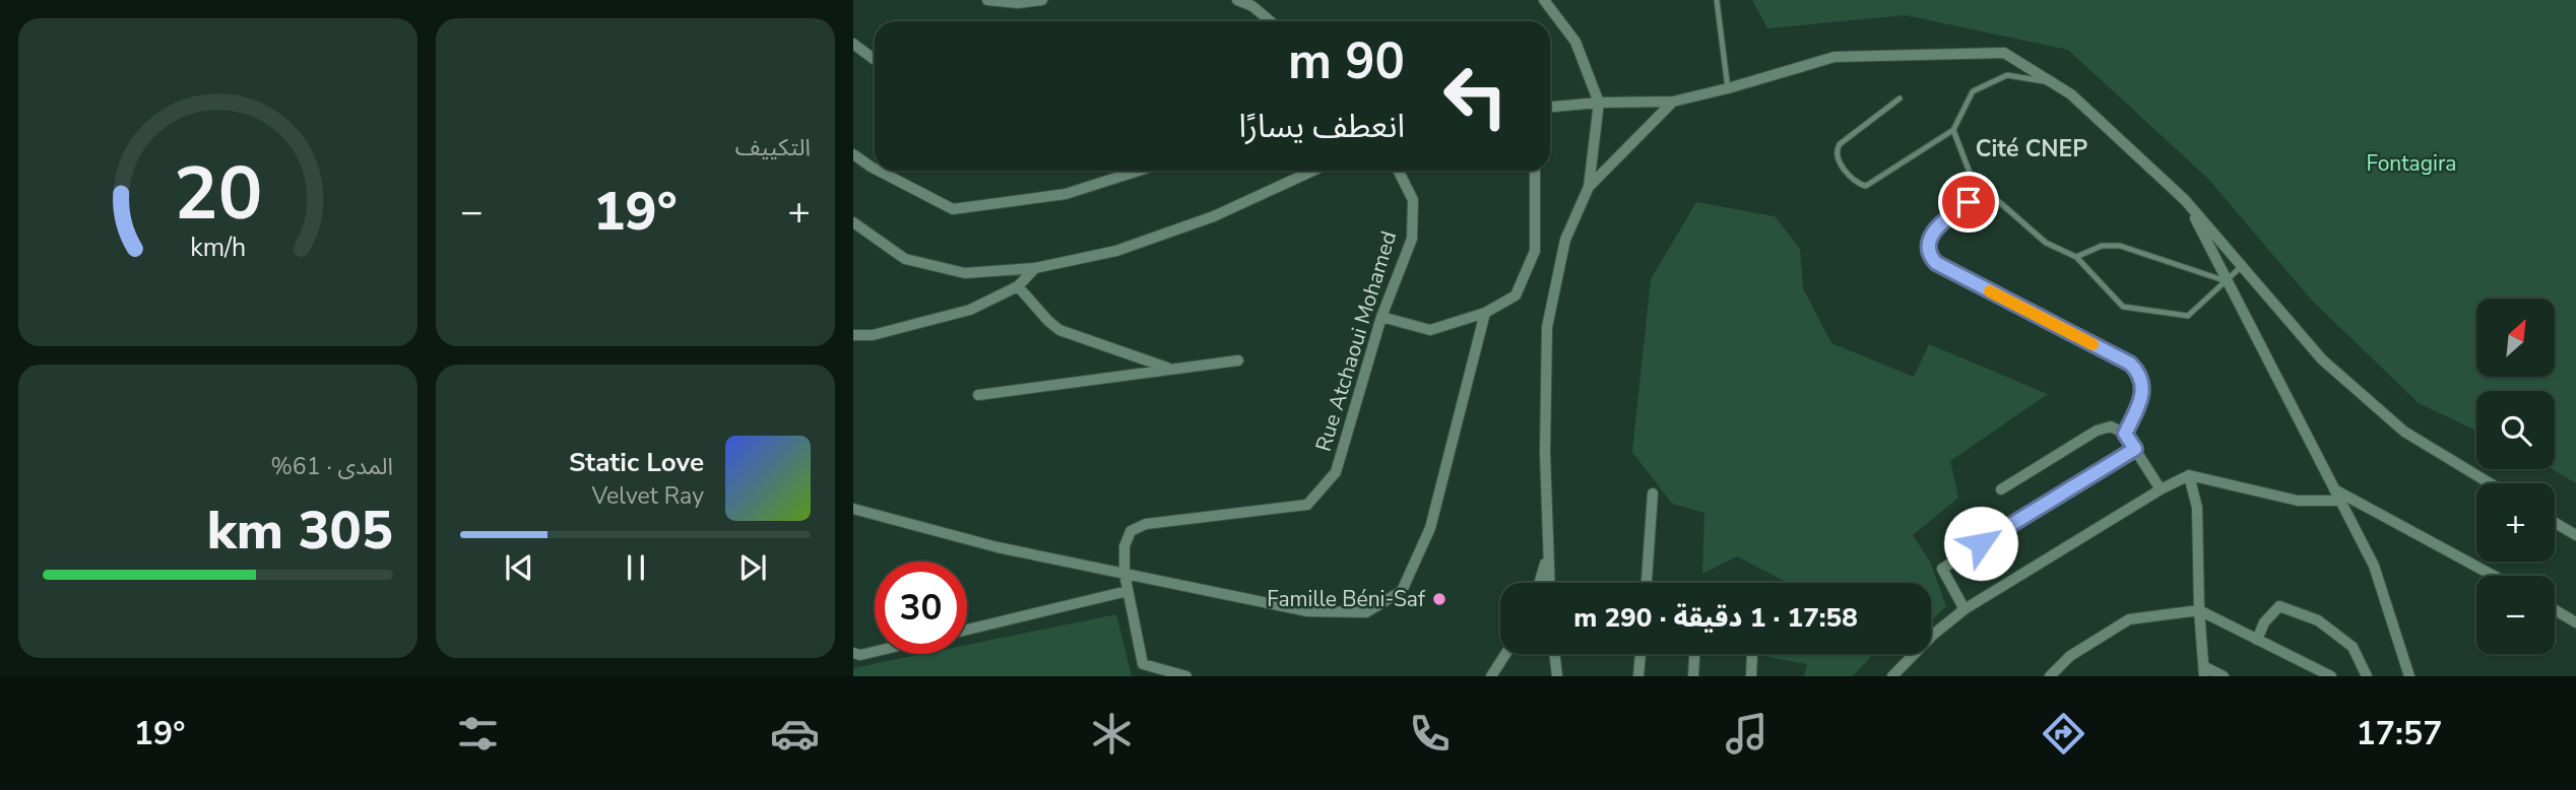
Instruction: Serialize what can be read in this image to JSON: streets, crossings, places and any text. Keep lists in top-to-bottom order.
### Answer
{
  "streets": {
    "street": ["Rue Atchaoui Mohamed"]
  },
  "districts": ["Cité CNEP"],
  "parks": ["Fontagira"],
  "places": ["Famille Béni-Saf"],
  "north": "top right",
  "page": {
    "tile": [
      "التكييف",
      ["المدى · 61%", "305 km"]
    ],
    "turn": ["90 m", "انعطف يسارًا"],
    "heat": ["−", "19°", "+"],
    "map_buttons": ["+", "−"],
    "song": ["Static Love", "Velvet Ray"],
    "limit": "30",
    "trip": "17:58 · 1 دقيقة · 290 m",
    "tabs": ["17:57", "19°"],
    "gauge": ["20", "km/h"]
  }
}
